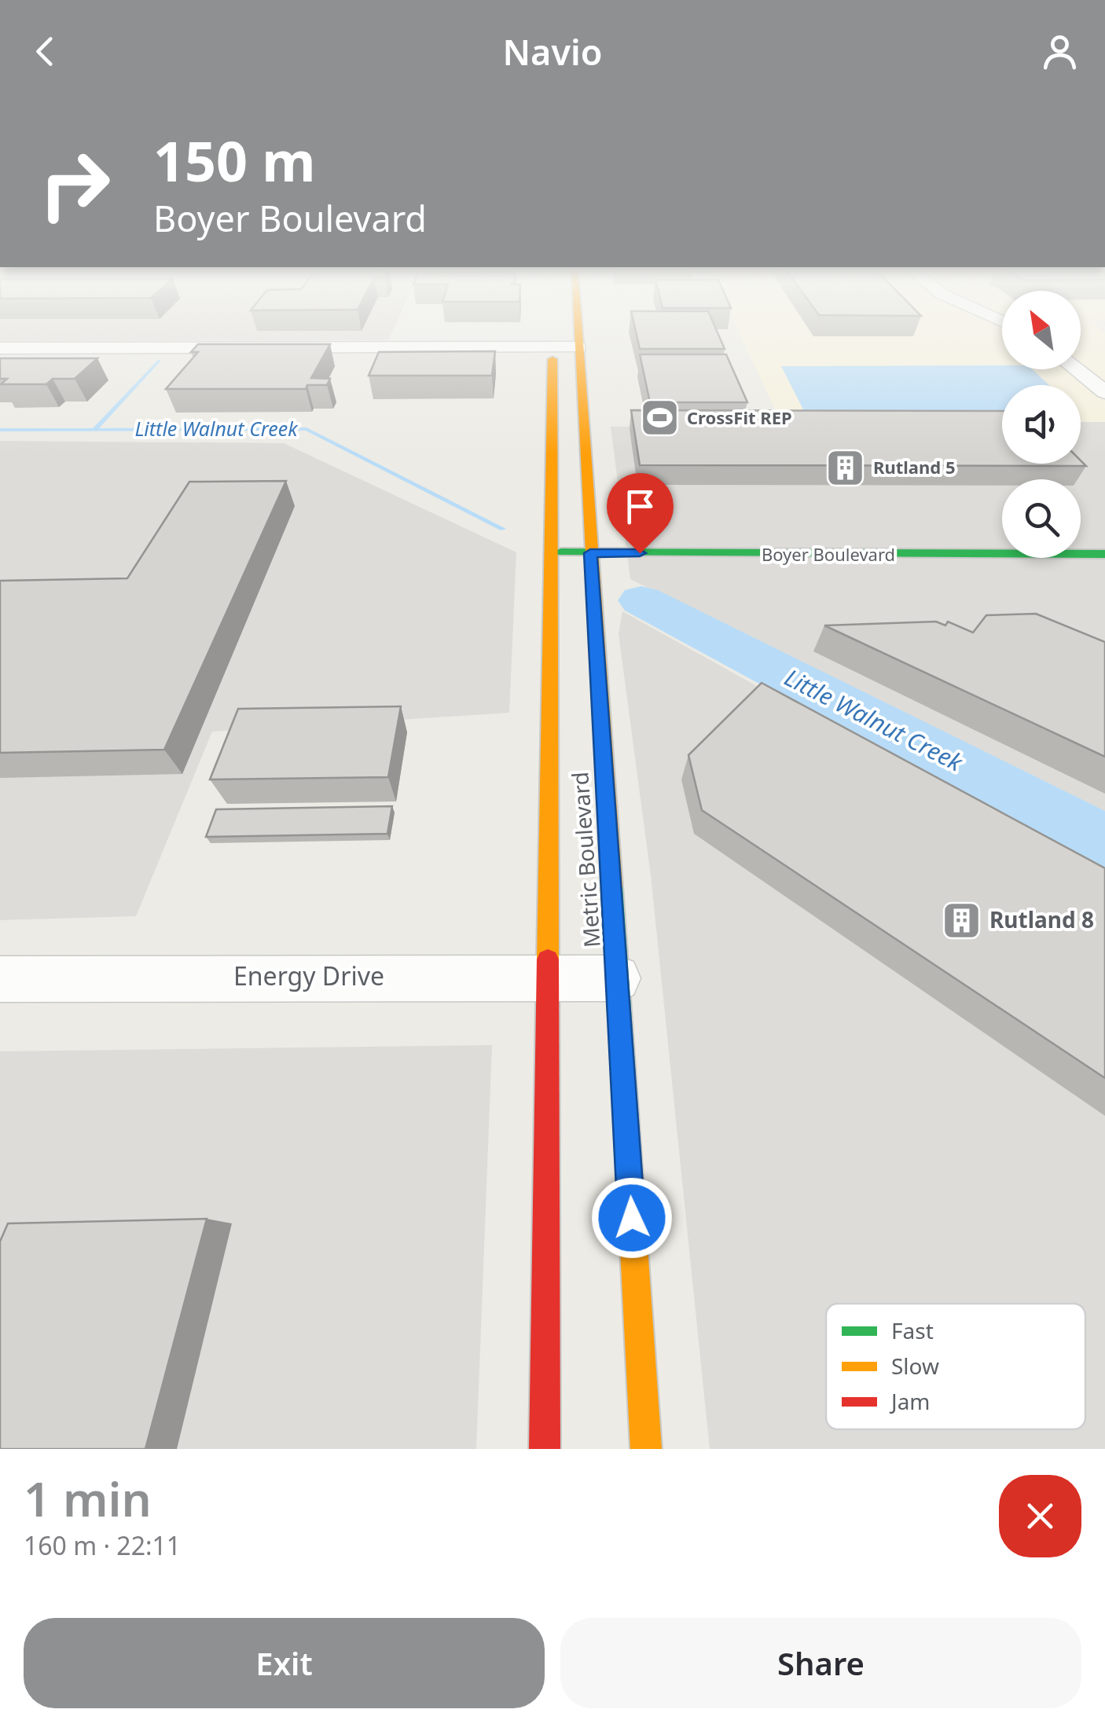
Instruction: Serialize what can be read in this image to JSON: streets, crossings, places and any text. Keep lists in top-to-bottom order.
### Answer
{
  "streets": {
    "main road": ["Boyer Boulevard", "Metric Boulevard"],
    "street": ["Energy Drive"]
  },
  "crossings": [
    ["Boyer Boulevard", "Metric Boulevard"],
    ["Metric Boulevard", "Energy Drive"]
  ],
  "water": ["Little Walnut Creek"],
  "places": {
    "sports": ["CrossFit REP"],
    "building": ["Rutland 5", "Rutland 8"]
  },
  "legend": ["Fast", "Slow", "Jam"],
  "north": "top left",
  "page": {
    "header": "Navio",
    "turn": ["150 m", "Boyer Boulevard"],
    "heading": ["1 min", "160 m · 22:11"],
    "buttons": ["Exit", "Share"]
  }
}
